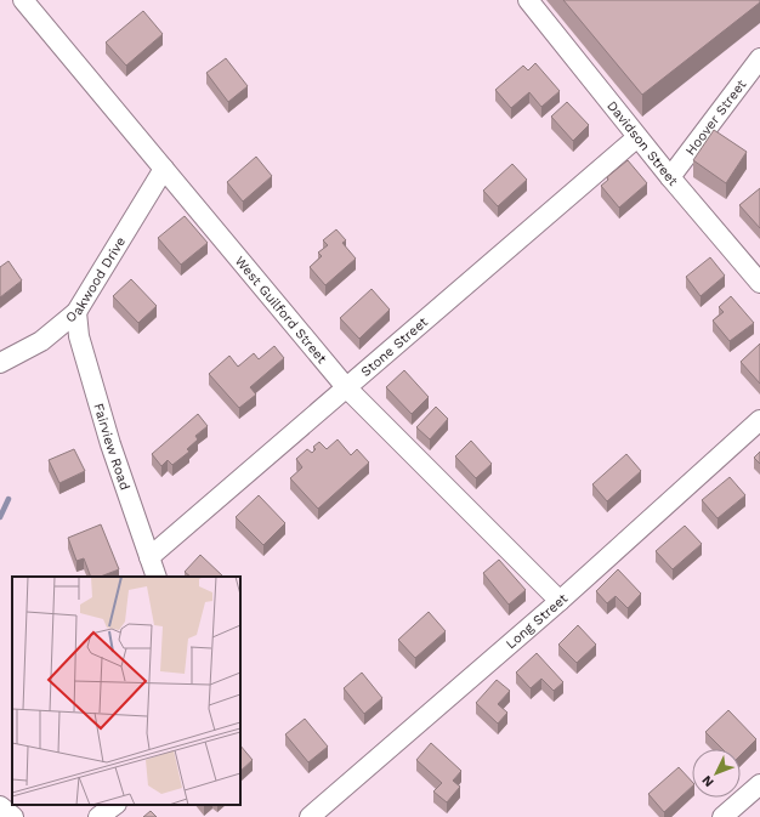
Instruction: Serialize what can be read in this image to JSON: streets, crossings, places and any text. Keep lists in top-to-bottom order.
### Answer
{
  "streets": {
    "street": [
      "Hoover Street",
      "Davidson Street",
      "Oakwood Drive",
      "West Guilford Street",
      "Stone Street",
      "Fairview Road",
      "Long Street"
    ]
  },
  "crossings": [
    ["Hoover Street", "Davidson Street"],
    ["Davidson Street", "Stone Street"],
    ["Oakwood Drive", "West Guilford Street"],
    ["Oakwood Drive", "Fairview Road"],
    ["West Guilford Street", "Stone Street"],
    ["West Guilford Street", "Long Street"],
    ["Stone Street", "Fairview Road"]
  ],
  "north": "bottom left"
}
